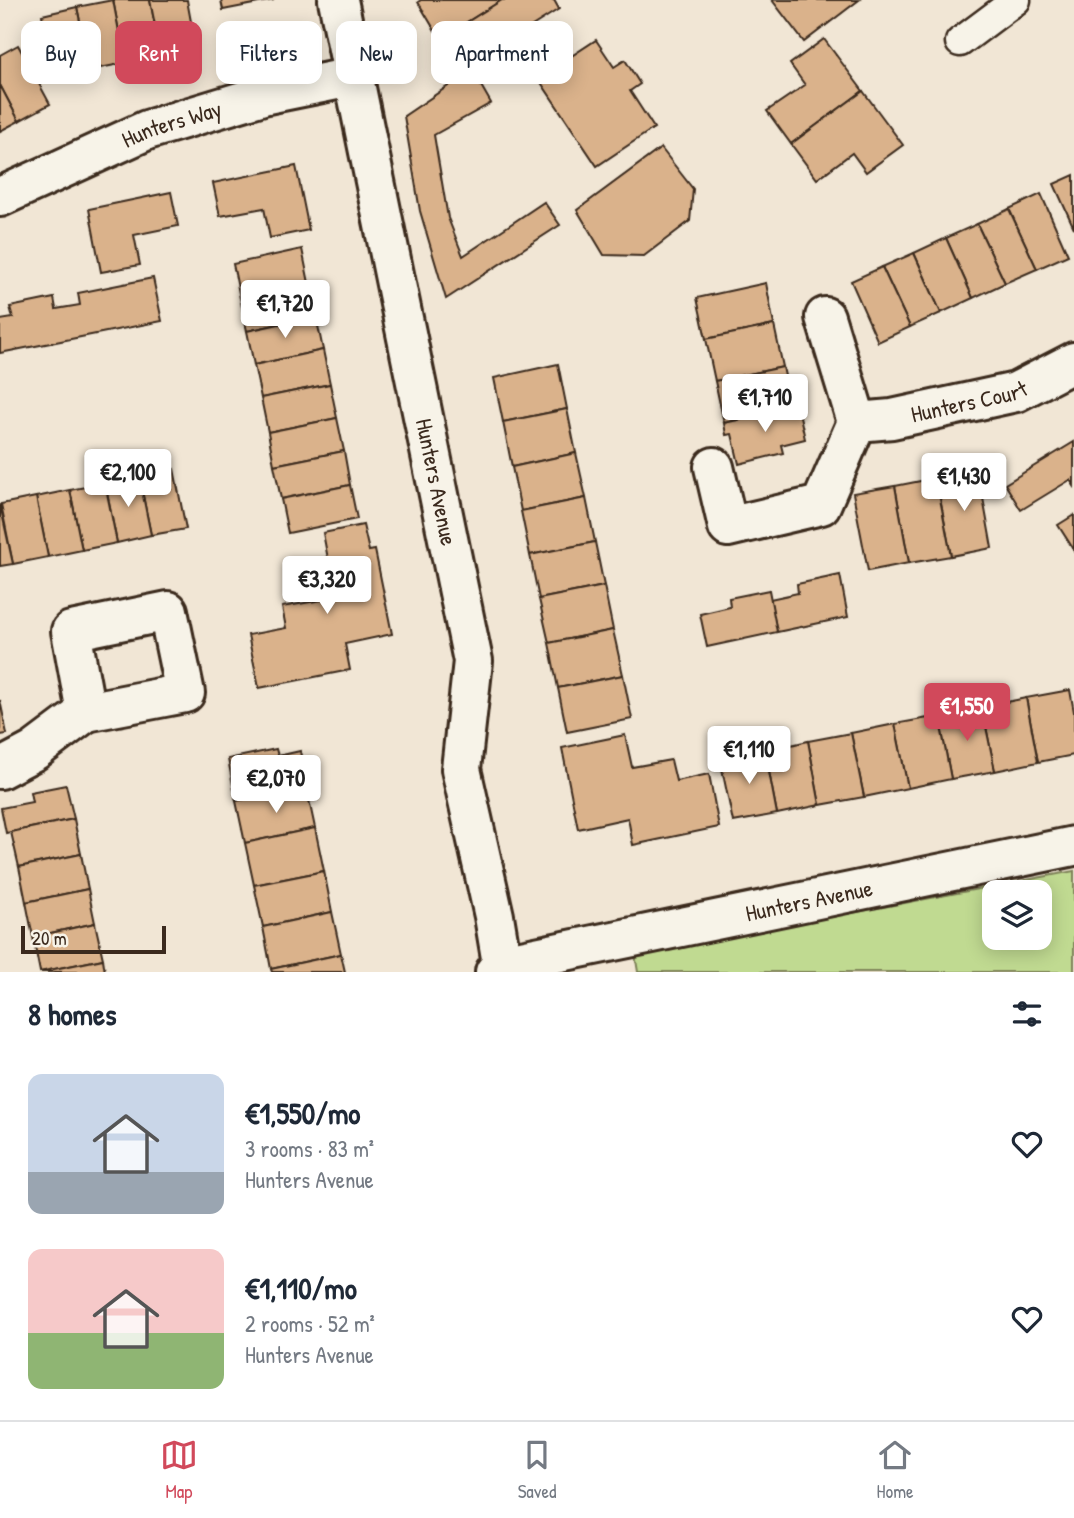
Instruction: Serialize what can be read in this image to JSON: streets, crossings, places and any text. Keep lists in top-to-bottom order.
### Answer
{
  "streets": {
    "street": ["Hunters Way", "Hunters Court", "Hunters Avenue"]
  },
  "scale_bar": "20 m",
  "page": {
    "chip": [
      "Buy",
      "Rent",
      "Filters",
      "New",
      "Apartment"
    ],
    "price": [
      "€1,720",
      "€1,710",
      "€2,100",
      "€1,430",
      "€3,320",
      "€1,550",
      "€1,110",
      "€2,070"
    ],
    "scale": "20 m",
    "heading": "8 homes",
    "list": [
      {
        "name": "€1,550/mo",
        "note": "3 rooms · 83 m² · Hunters Avenue"
      },
      {
        "name": "€1,110/mo",
        "note": "2 rooms · 52 m² · Hunters Avenue"
      }
    ],
    "tabs": ["Map", "Saved", "Home"]
  }
}
